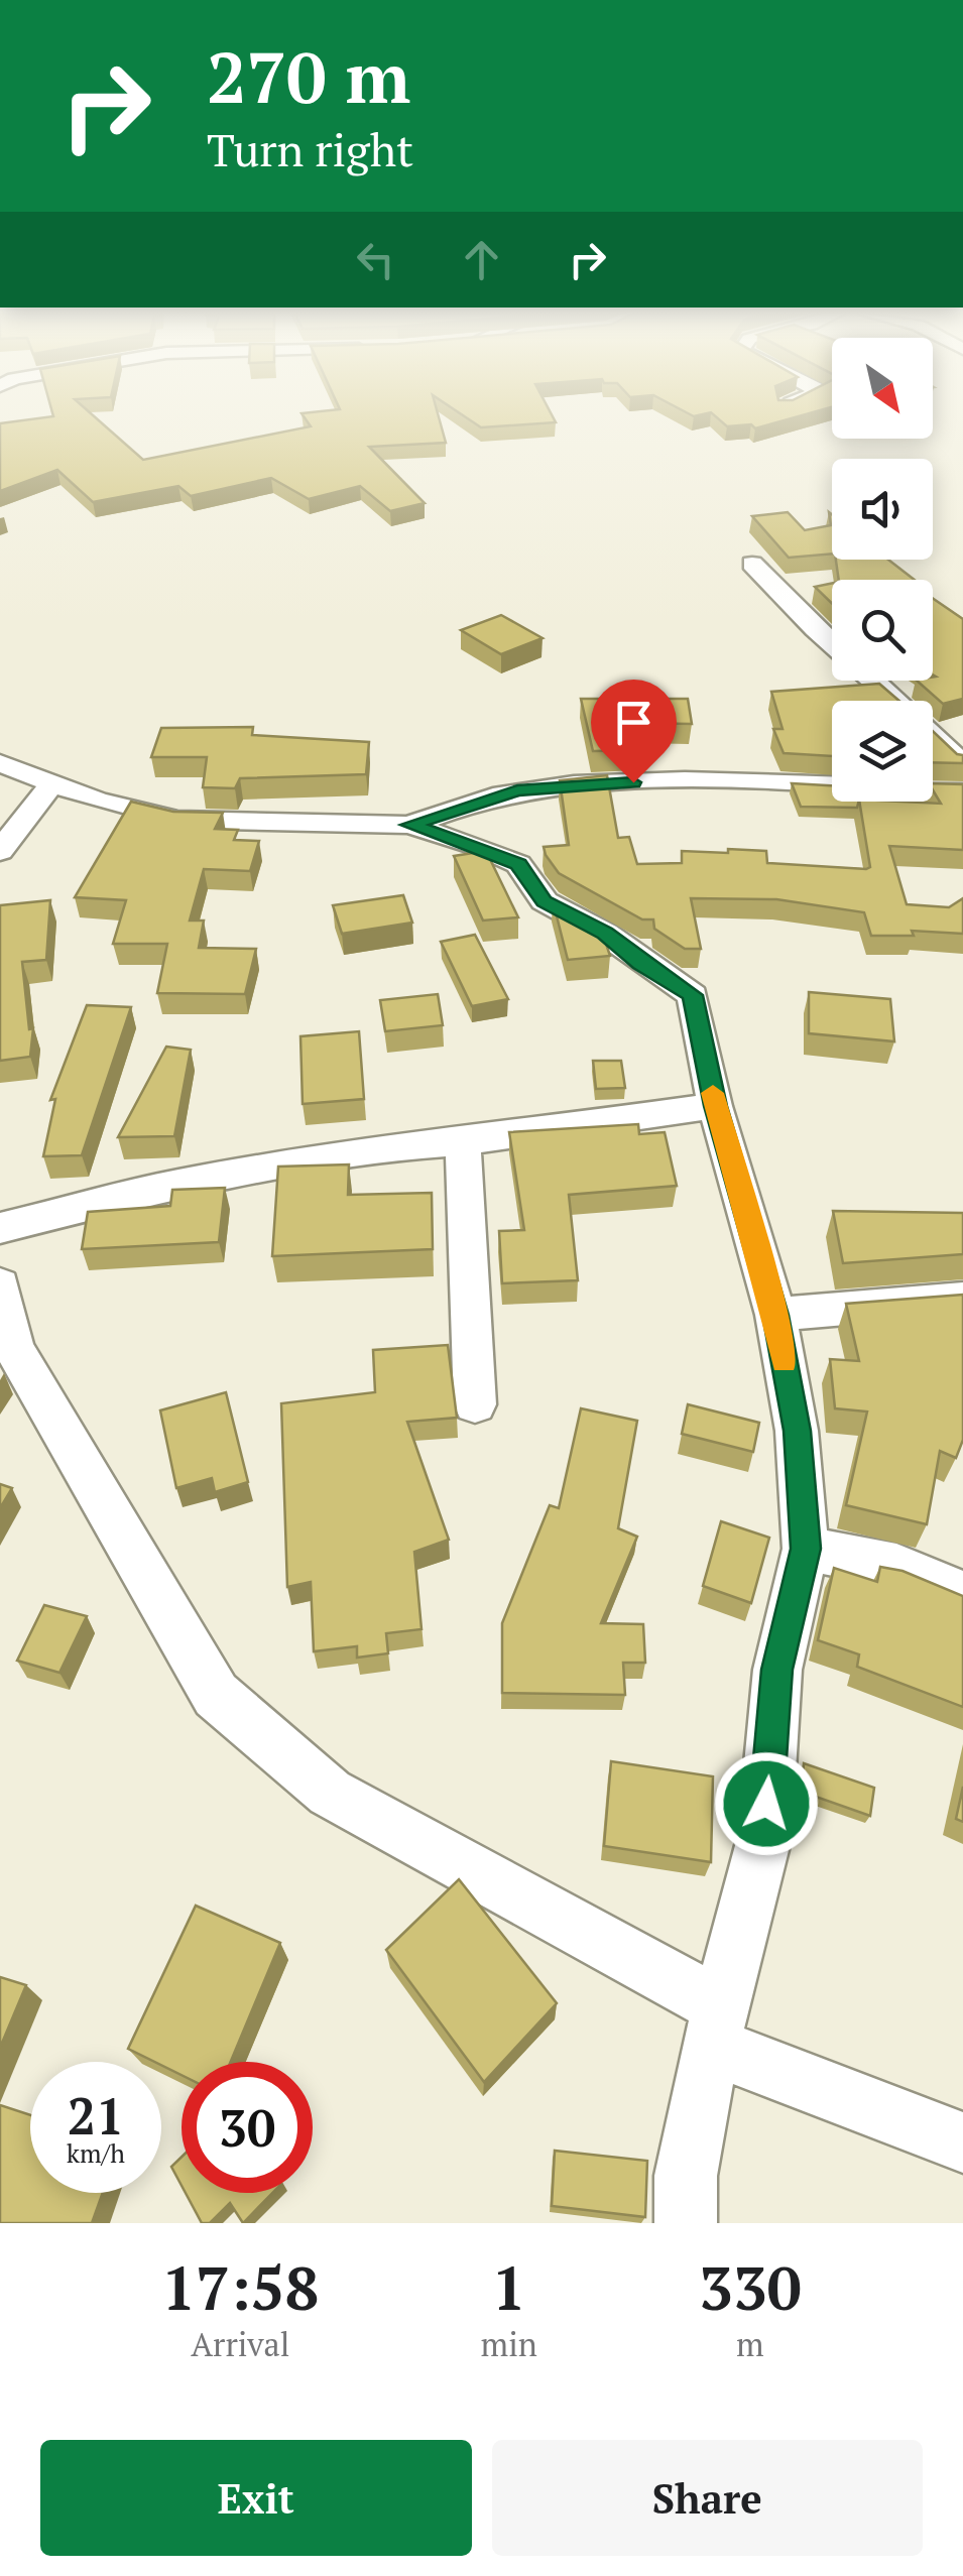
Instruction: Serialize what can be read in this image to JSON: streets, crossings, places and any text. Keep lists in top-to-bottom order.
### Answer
{
  "north": "bottom right",
  "page": {
    "turn": ["270 m", "Turn right"],
    "speed": "21 km/h",
    "limit": "30",
    "eta": [
      "17:58",
      "Arrival",
      "1",
      "min",
      "330",
      "m"
    ],
    "buttons": ["Exit", "Share"]
  }
}
